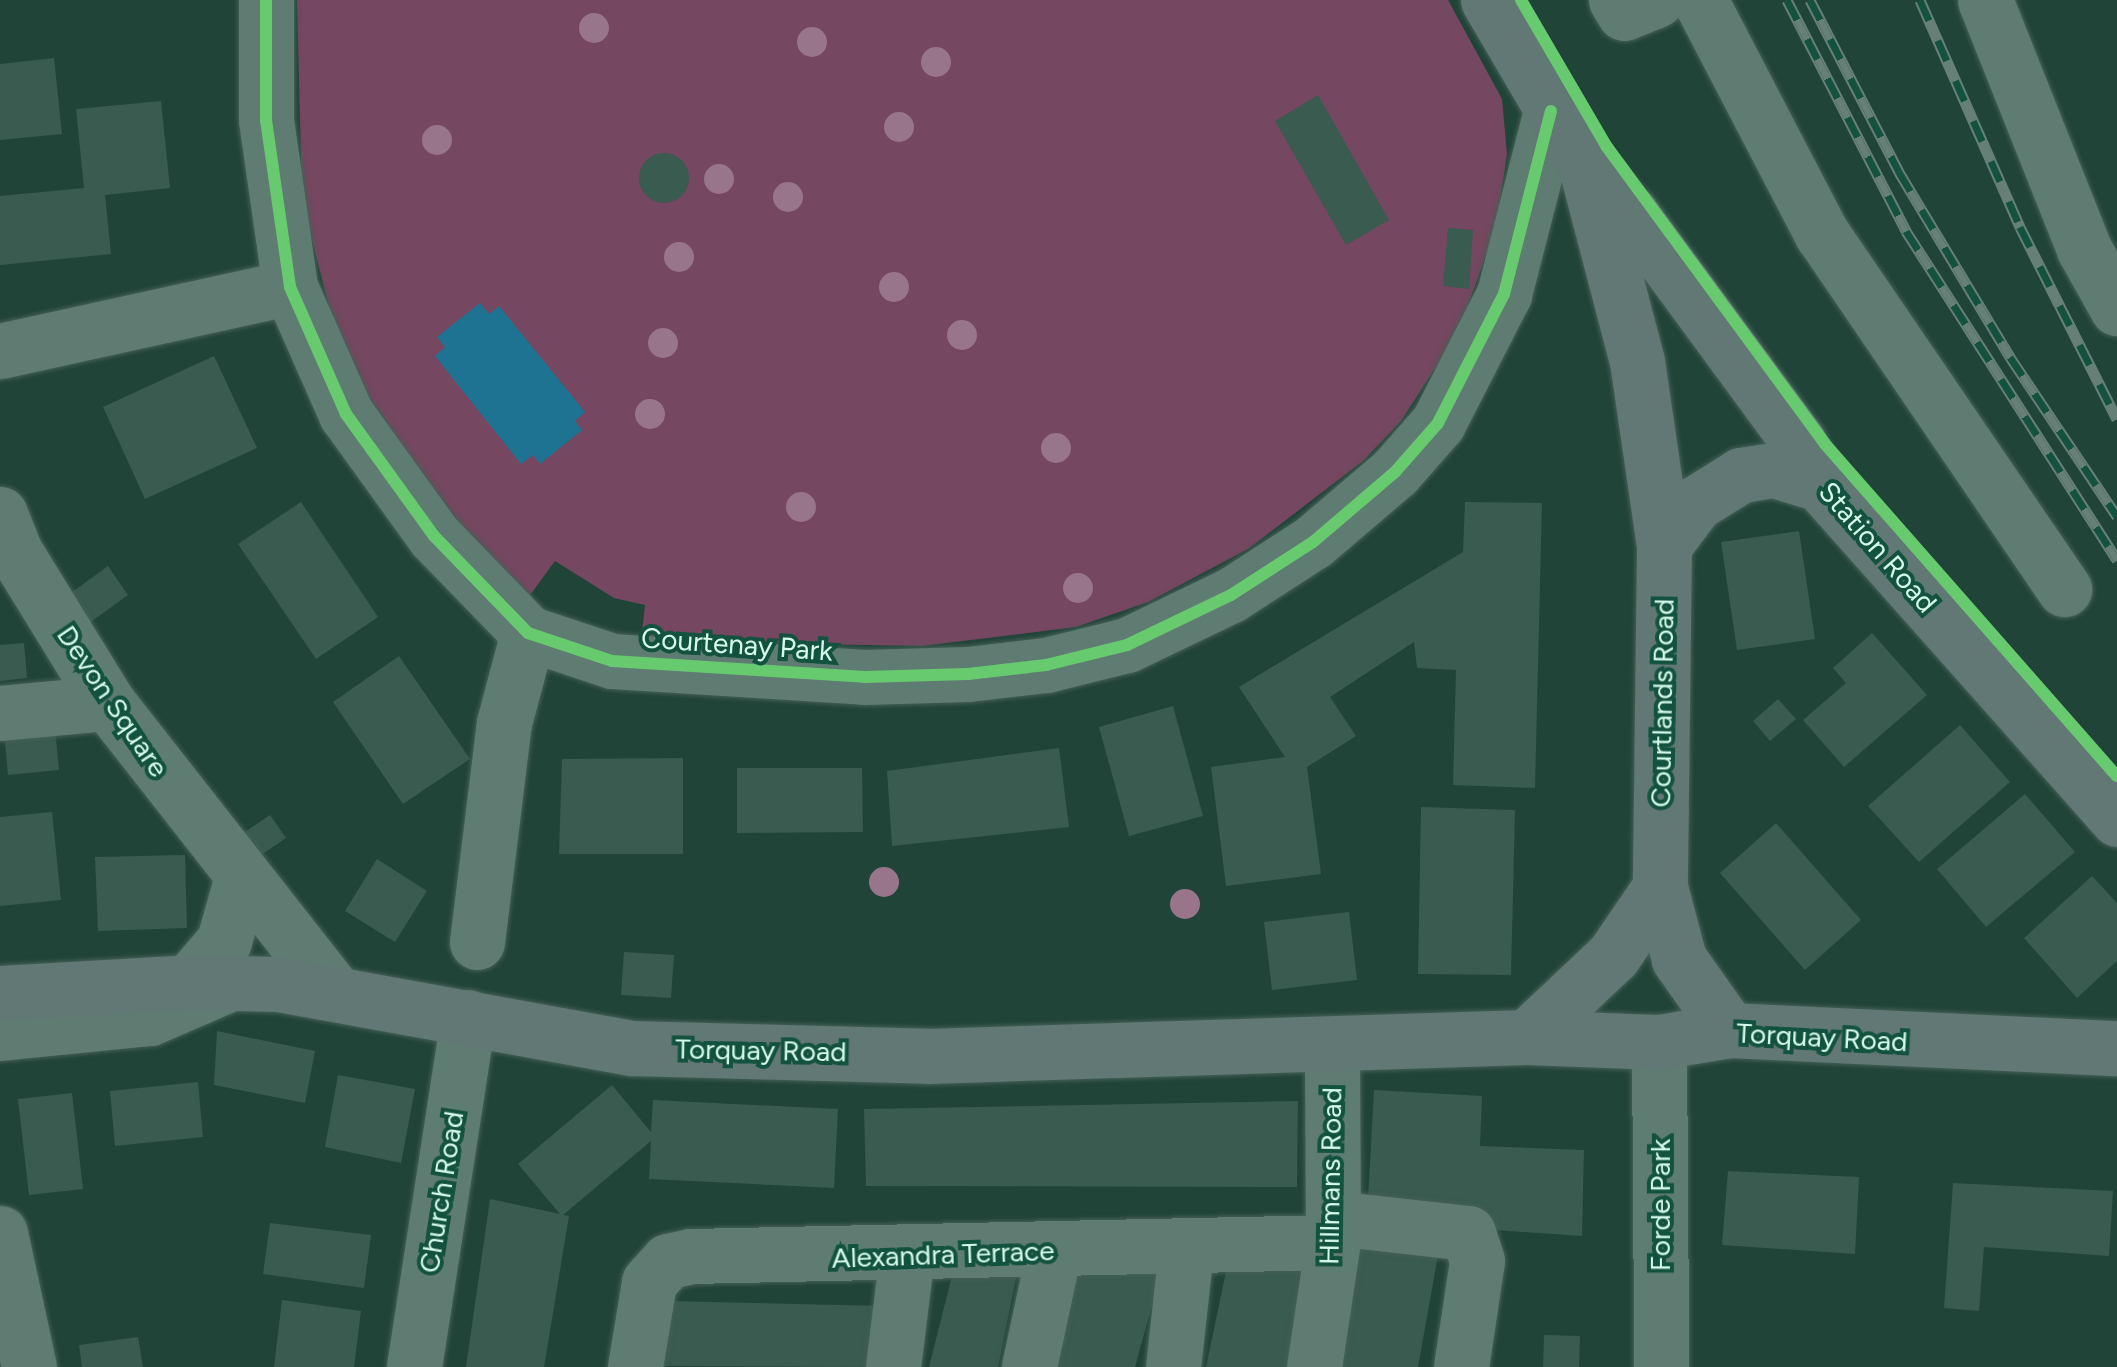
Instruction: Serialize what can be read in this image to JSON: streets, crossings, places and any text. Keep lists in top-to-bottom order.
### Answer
{
  "streets": {
    "main road": ["Station Road", "Courtlands Road", "Torquay Road"],
    "street": [
      "Courtenay Park",
      "Devon Square",
      "Hillmans Road",
      "Church Road",
      "Forde Park",
      "Alexandra Terrace"
    ]
  },
  "crossings": [
    ["Station Road", "Courtenay Park"],
    ["Station Road", "Courtlands Road"],
    ["Devon Square", "Torquay Road"],
    ["Courtlands Road", "Torquay Road"],
    ["Torquay Road", "Hillmans Road"],
    ["Torquay Road", "Church Road"],
    ["Torquay Road", "Forde Park"],
    ["Hillmans Road", "Alexandra Terrace"]
  ]
}
